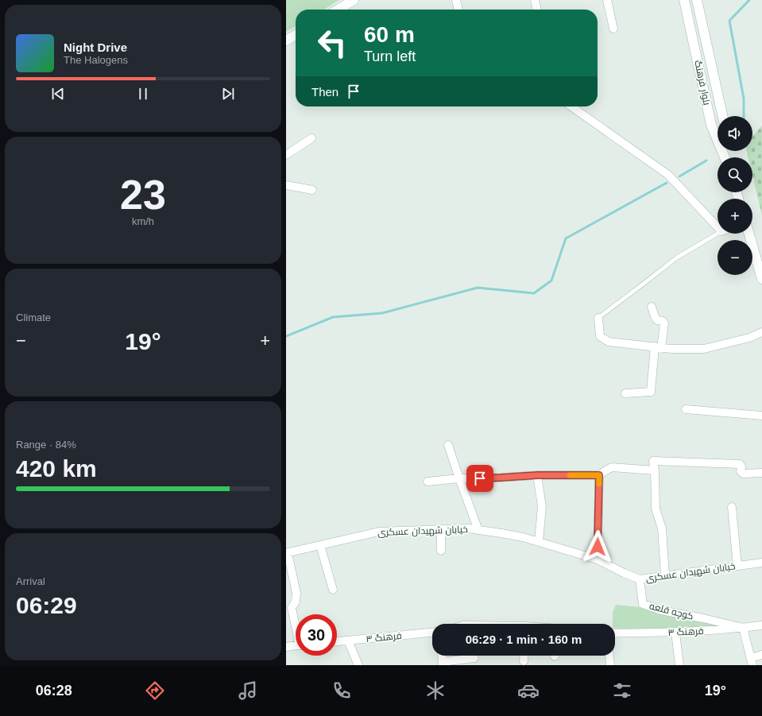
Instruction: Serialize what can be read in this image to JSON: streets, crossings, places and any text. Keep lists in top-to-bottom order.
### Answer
{
  "streets": {
    "main road": ["بلوار فرهنگ"],
    "street": ["خیابان شهیدان عسکری", "کوچه قلعه", "فرهنگ ۳"]
  },
  "crossings": [
    ["خیابان شهیدان عسکری", "کوچه قلعه"],
    ["کوچه قلعه", "فرهنگ ۳"]
  ],
  "page": {
    "turn": ["60 m", "Turn left"],
    "song": ["Night Drive", "The Halogens"],
    "then": "Then",
    "map_buttons": ["+", "−"],
    "tile": [
      ["23", "km/h"],
      "Climate",
      ["Range · 84%", "420 km"],
      ["Arrival", "06:29"]
    ],
    "heat": ["−", "19°", "+"],
    "limit": "30",
    "trip": "06:29 · 1 min · 160 m",
    "tabs": ["06:28", "19°"]
  }
}
